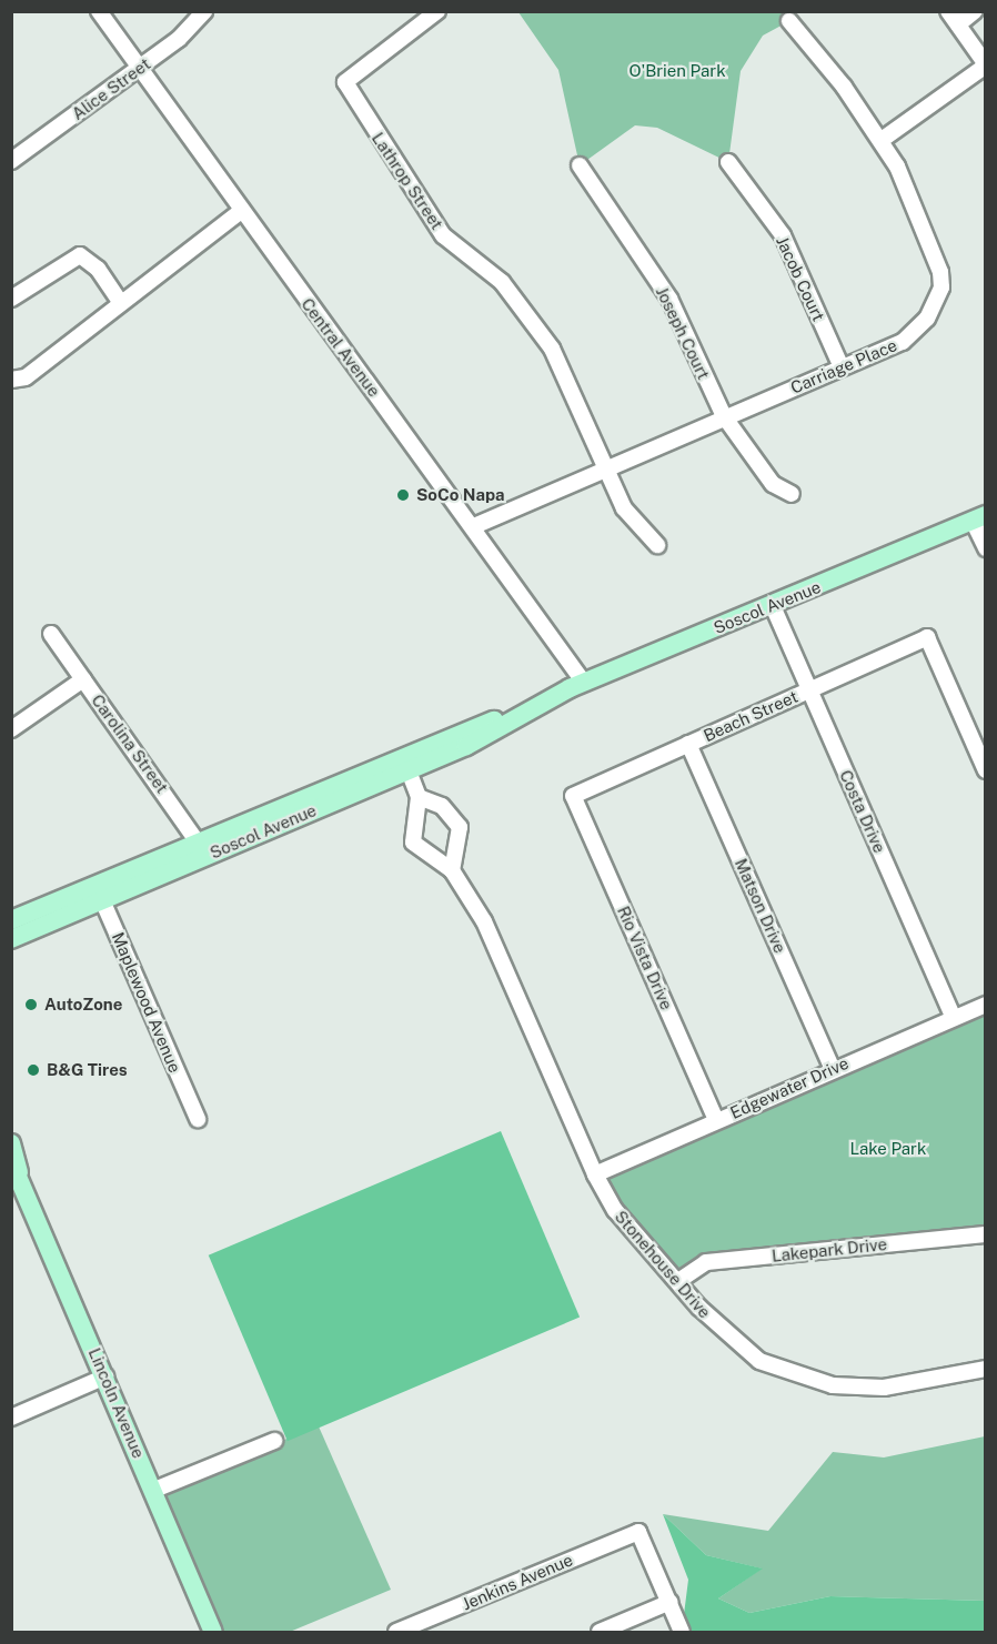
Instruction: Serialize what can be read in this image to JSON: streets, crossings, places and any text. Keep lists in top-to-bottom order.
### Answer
{
  "streets": {
    "main road": ["Soscol Avenue", "Lincoln Avenue"],
    "street": [
      "Alice Street",
      "Lathrop Street",
      "Jacob Court",
      "Joseph Court",
      "Central Avenue",
      "Carriage Place",
      "Beach Street",
      "Carolina Street",
      "Costa Drive",
      "Matson Drive",
      "Rio Vista Drive",
      "Maplewood Avenue",
      "Edgewater Drive",
      "Lakepark Drive",
      "Stonehouse Drive",
      "Jenkins Avenue"
    ]
  },
  "crossings": [
    ["Alice Street", "Central Avenue"],
    ["Lathrop Street", "Carriage Place"],
    ["Jacob Court", "Carriage Place"],
    ["Joseph Court", "Carriage Place"],
    ["Central Avenue", "Carriage Place"],
    ["Central Avenue", "Soscol Avenue"],
    ["Soscol Avenue", "Carolina Street"],
    ["Soscol Avenue", "Costa Drive"],
    ["Soscol Avenue", "Maplewood Avenue"],
    ["Soscol Avenue", "Stonehouse Drive"],
    ["Beach Street", "Costa Drive"],
    ["Beach Street", "Matson Drive"],
    ["Beach Street", "Rio Vista Drive"],
    ["Costa Drive", "Edgewater Drive"],
    ["Matson Drive", "Edgewater Drive"],
    ["Rio Vista Drive", "Edgewater Drive"],
    ["Edgewater Drive", "Stonehouse Drive"],
    ["Lakepark Drive", "Stonehouse Drive"]
  ],
  "parks": ["O'Brien Park", "Lake Park"],
  "places": ["SoCo Napa", "AutoZone", "B&G Tires"]
}
